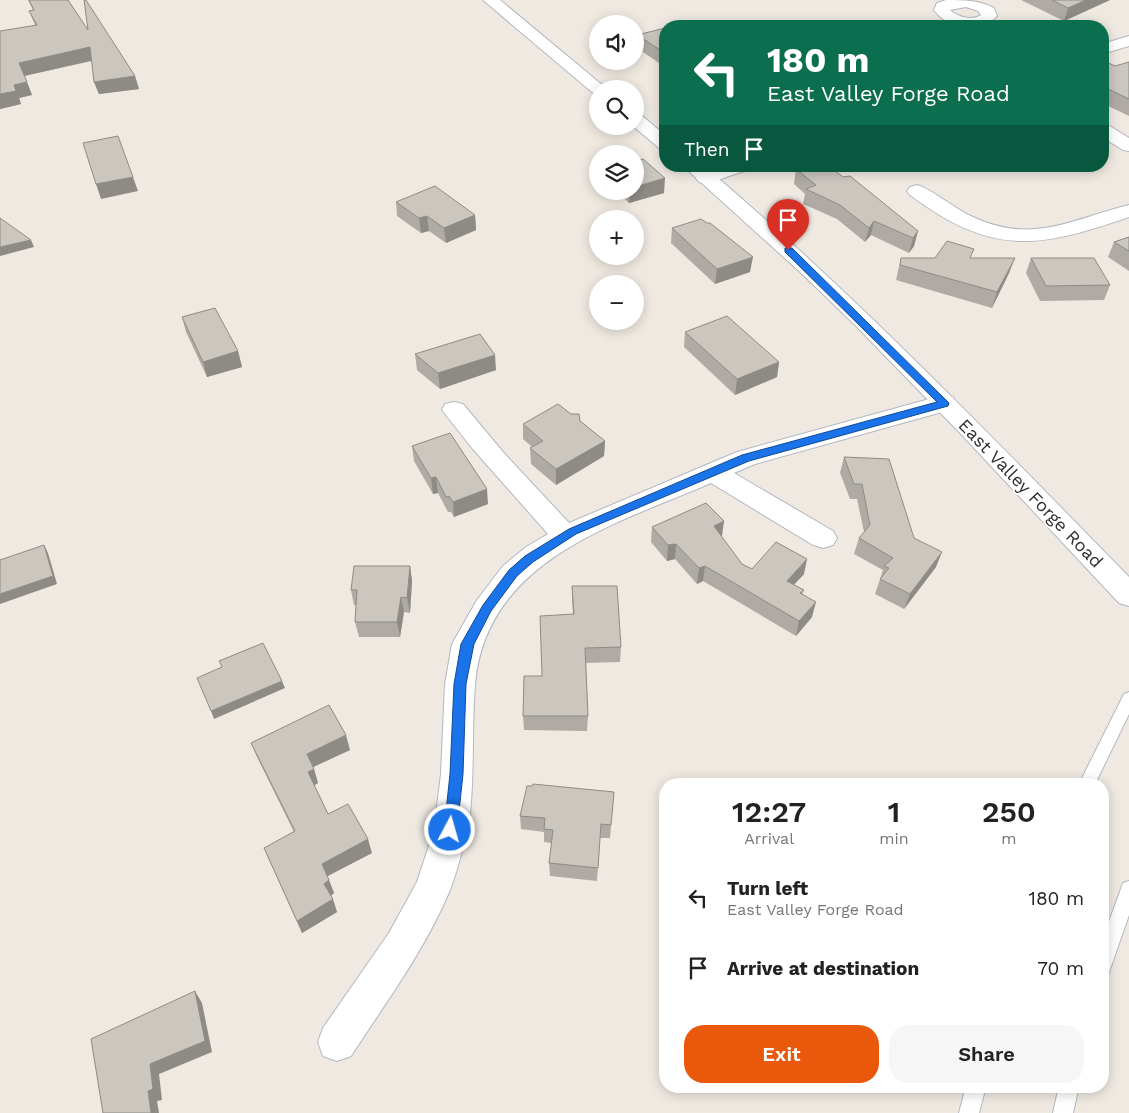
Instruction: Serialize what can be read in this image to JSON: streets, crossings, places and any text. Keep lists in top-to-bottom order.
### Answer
{
  "streets": {
    "street": ["East Valley Forge Road"]
  },
  "page": {
    "map_buttons": ["+", "−"],
    "turn": ["180 m", "East Valley Forge Road"],
    "then": "Then",
    "eta": [
      "12:27",
      "Arrival",
      "1",
      "min",
      "250",
      "m"
    ],
    "list": [
      {
        "name": "Turn left",
        "note": "East Valley Forge Road",
        "value": "180 m"
      },
      {
        "name": "Arrive at destination",
        "value": "70 m"
      }
    ],
    "buttons": ["Exit", "Share"]
  }
}
